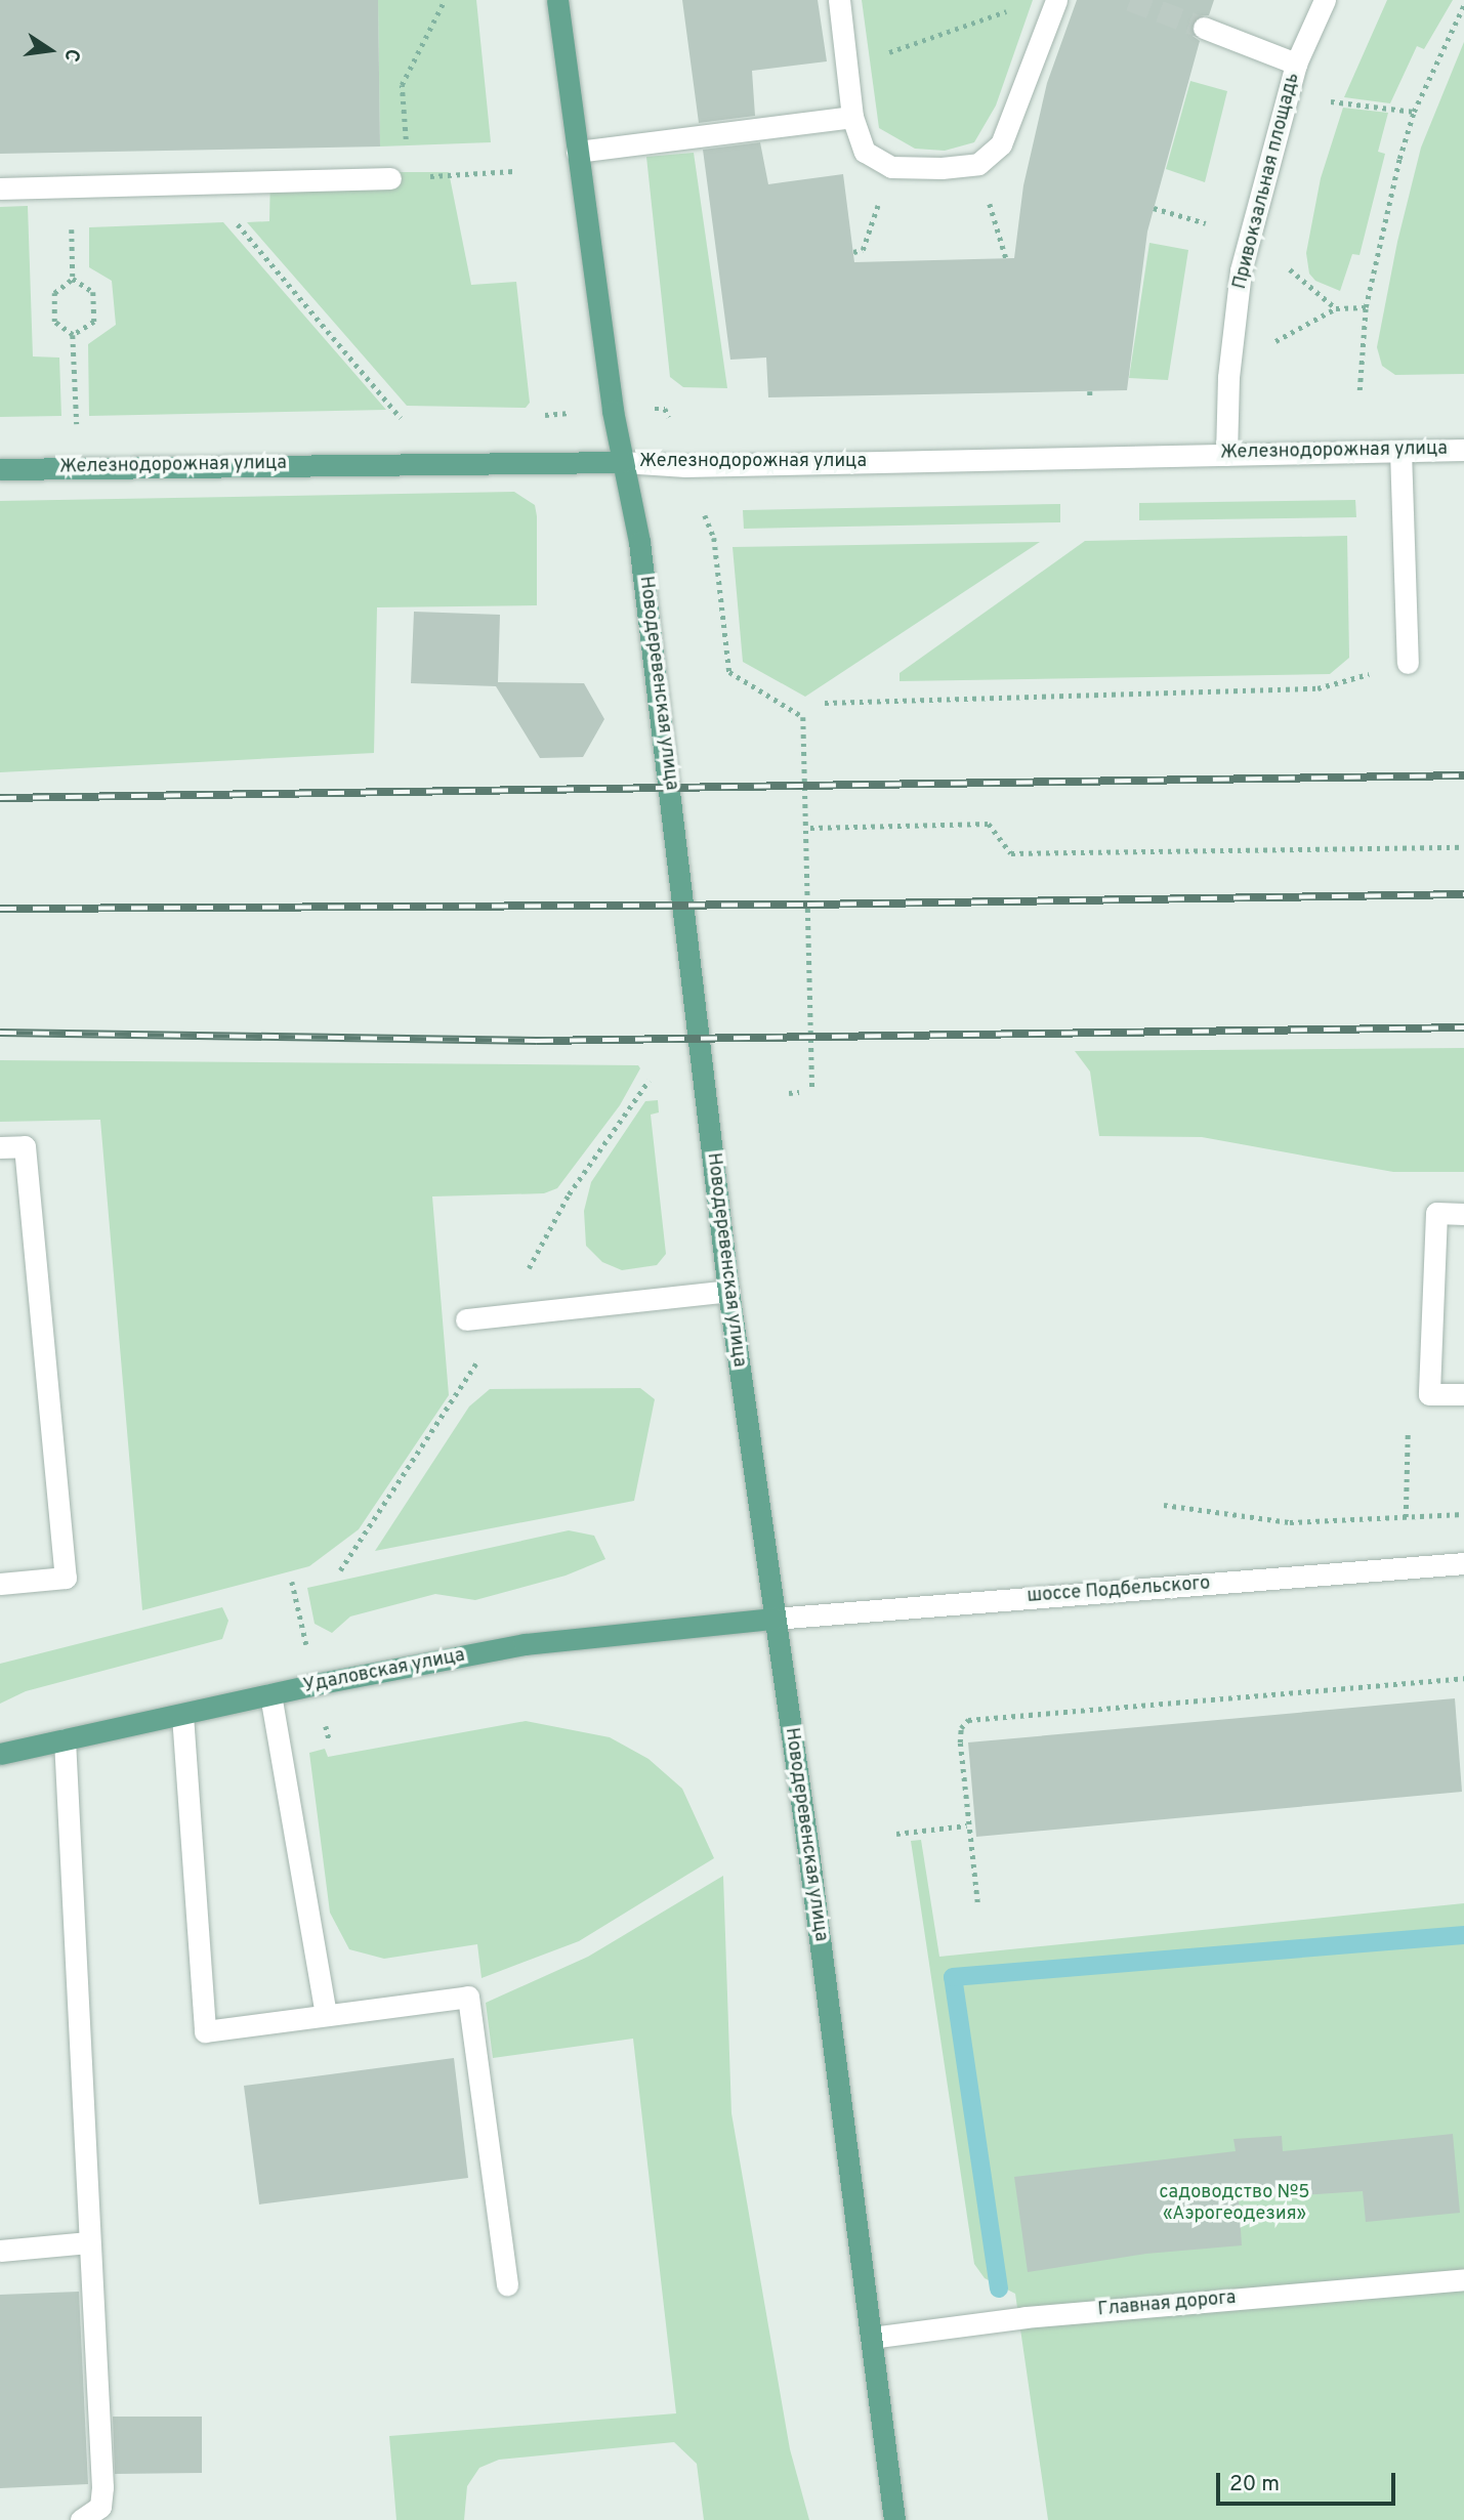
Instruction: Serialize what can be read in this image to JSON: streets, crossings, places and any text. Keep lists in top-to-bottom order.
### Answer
{
  "streets": {
    "main road": ["Железнодорожная улица", "Новодеревенская улица", "Удаловская улица"],
    "street": ["Привокзальная площадь", "шоссе Подбельского", "Главная дорога"]
  },
  "crossings": [
    ["Привокзальная площадь", "Железнодорожная улица"],
    ["Железнодорожная улица", "Новодеревенская улица"],
    ["Новодеревенская улица", "шоссе Подбельского"],
    ["Новодеревенская улица", "Удаловская улица"],
    ["Новодеревенская улица", "Главная дорога"],
    ["шоссе Подбельского", "Удаловская улица"]
  ],
  "parks": ["садоводство №5 «Аэрогеодезия»"],
  "scale_bar": "20 m",
  "north": "right"
}
